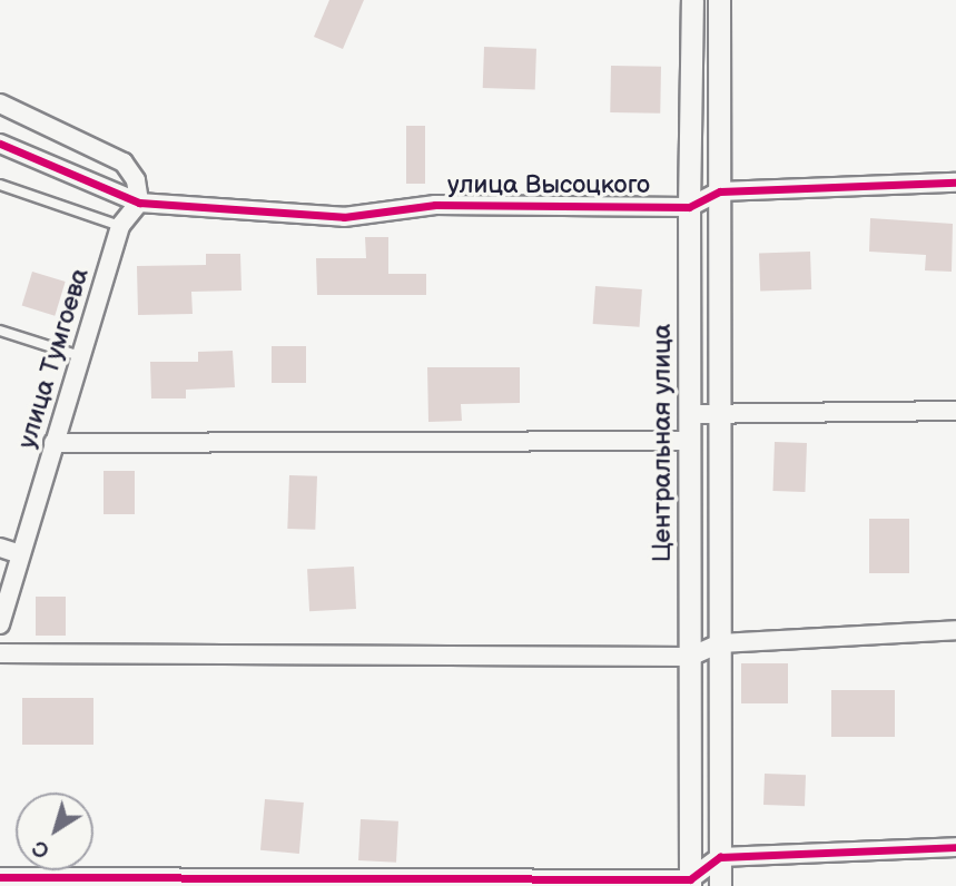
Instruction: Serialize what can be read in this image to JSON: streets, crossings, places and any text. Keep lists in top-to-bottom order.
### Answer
{
  "streets": {
    "street": ["улица Высоцкого", "улица Тумгоева", "Центральная улица"]
  },
  "crossings": [
    ["улица Высоцкого", "улица Тумгоева"],
    ["улица Высоцкого", "Центральная улица"]
  ],
  "north": "bottom left"
}
